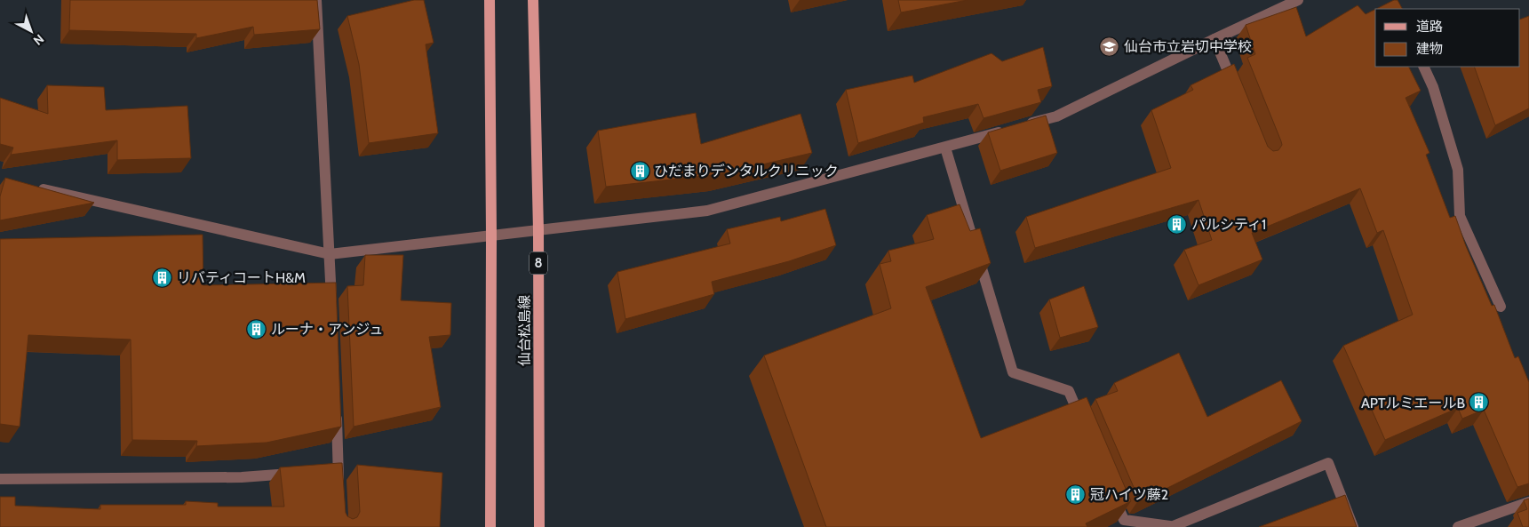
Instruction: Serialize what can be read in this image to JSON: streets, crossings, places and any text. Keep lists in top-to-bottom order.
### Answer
{
  "streets": {
    "main road": ["8", "仙台松島線"]
  },
  "places": {
    "school or university": ["仙台市立岩切中学校"],
    "building": [
      "ひだまりデンタルクリニック",
      "パルシティ1",
      "リバティコートH&M",
      "ルーナ・アンジュ",
      "APTルミエールB",
      "冠ハイツ藤2"
    ]
  },
  "legend": ["道路", "建物"],
  "north": "bottom right"
}
